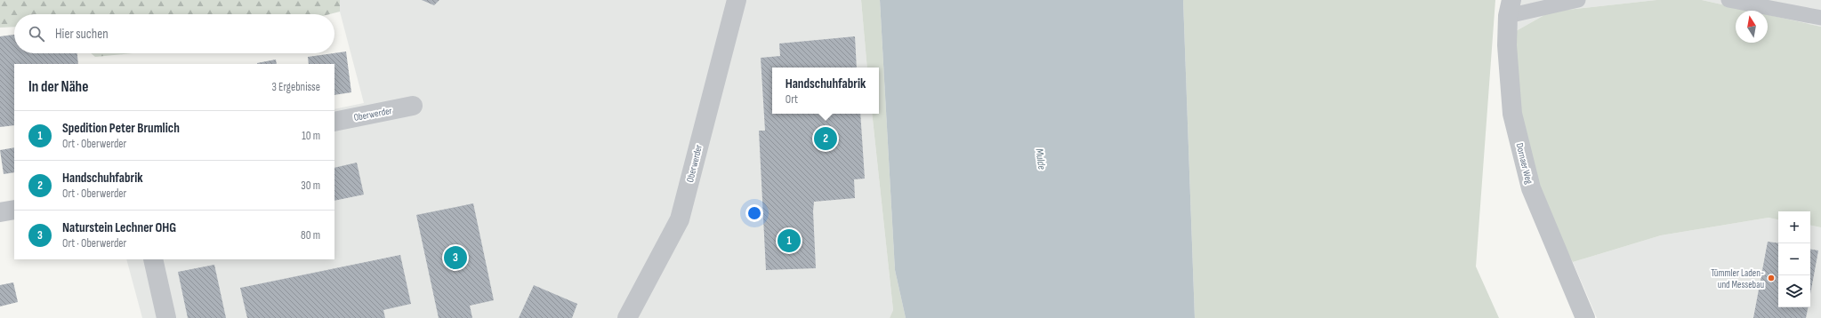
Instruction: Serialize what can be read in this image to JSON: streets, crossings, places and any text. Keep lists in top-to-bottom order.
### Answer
{
  "streets": {
    "street": ["Oberwerder", "Dornaer Weg"]
  },
  "water": ["Mulde"],
  "places": ["Tümmler Laden- und Messebau"],
  "north": "top",
  "page": {
    "search": "Hier suchen",
    "heading": ["In der Nähe", "3 Ergebnisse"],
    "popup": ["Handschuhfabrik", "Ort"],
    "list": [
      {
        "mark": "1",
        "name": "Spedition Peter Brumlich",
        "note": "Ort · Oberwerder",
        "value": "10 m"
      },
      {
        "mark": "2",
        "name": "Handschuhfabrik",
        "note": "Ort · Oberwerder",
        "value": "30 m"
      },
      {
        "mark": "3",
        "name": "Naturstein Lechner OHG",
        "note": "Ort · Oberwerder",
        "value": "80 m"
      }
    ],
    "pins": ["2", "1", "3"],
    "map_buttons": ["+", "−"]
  }
}
